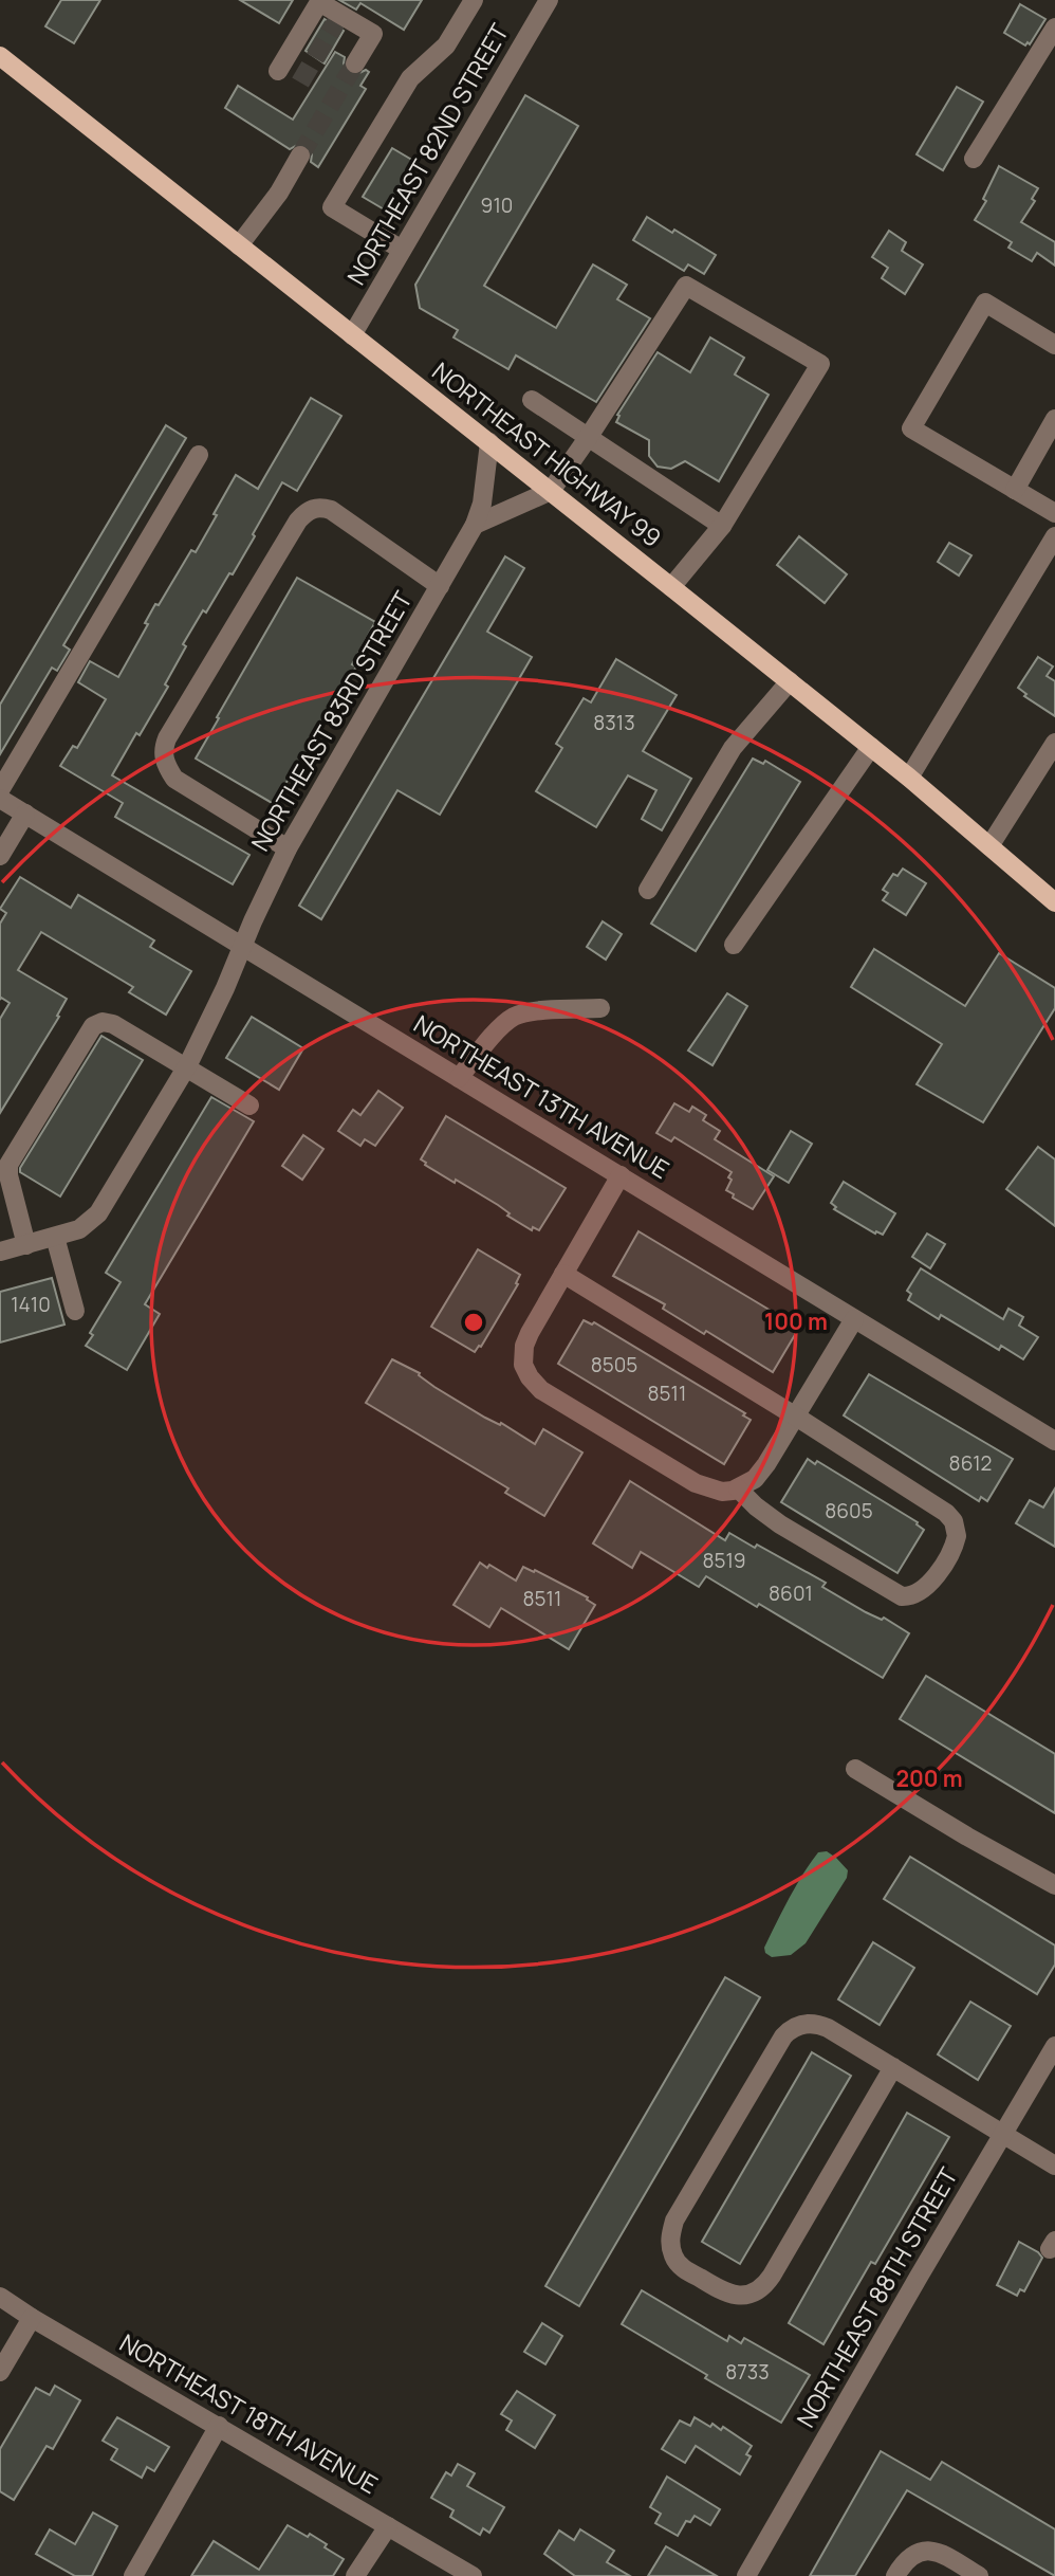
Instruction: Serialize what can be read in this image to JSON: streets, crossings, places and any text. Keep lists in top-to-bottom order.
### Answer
{
  "streets": {
    "main road": ["NORTHEAST HIGHWAY 99"],
    "street": [
      "NORTHEAST 82ND STREET",
      "NORTHEAST 83RD STREET",
      "NORTHEAST 13TH AVENUE",
      "NORTHEAST 88TH STREET",
      "NORTHEAST 18TH AVENUE"
    ]
  },
  "crossings": [
    ["NORTHEAST 82ND STREET", "NORTHEAST HIGHWAY 99"],
    ["NORTHEAST HIGHWAY 99", "NORTHEAST 83RD STREET"],
    ["NORTHEAST 83RD STREET", "NORTHEAST 13TH AVENUE"]
  ],
  "house_numbers": [
    "910",
    "8313",
    "1410",
    "8505",
    "8511",
    "8612",
    "8605",
    "8519",
    "8601",
    "8511",
    "8733"
  ],
  "rings": ["100 m", "200 m"]
}
